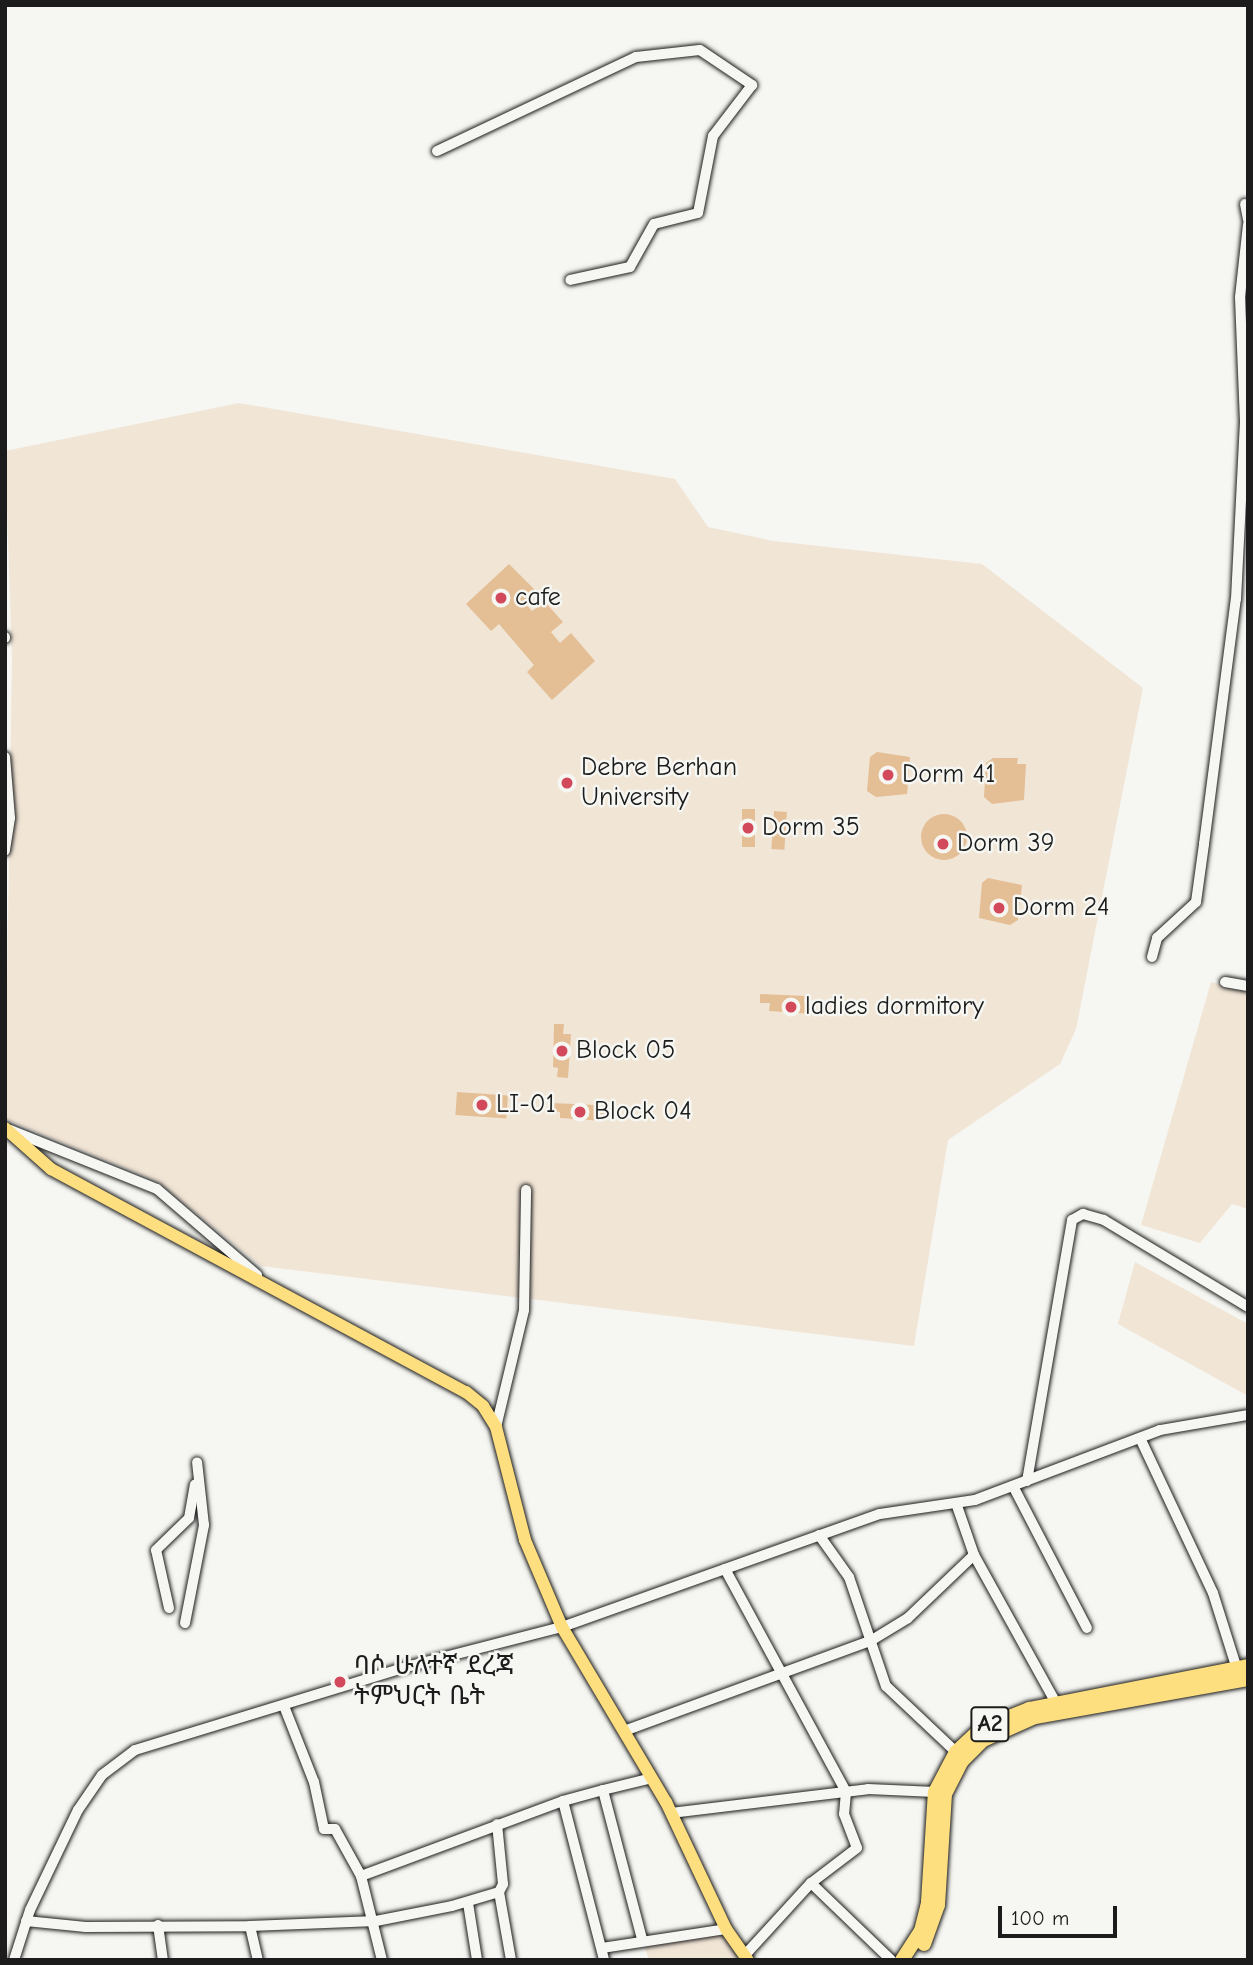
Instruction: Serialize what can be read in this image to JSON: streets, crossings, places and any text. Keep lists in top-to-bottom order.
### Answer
{
  "streets": {
    "highway": ["A2"]
  },
  "places": [
    "cafe",
    "Dorm 41",
    "Debre Berhan University",
    "Dorm 35",
    "Dorm 39",
    "Dorm 24",
    "ladies dormitory",
    "Block 05",
    "LI-01",
    "Block 04",
    "ባሶ ሁለተኛ ደረጃ ትምህርት ቤት"
  ],
  "scale_bar": "100 m"
}
